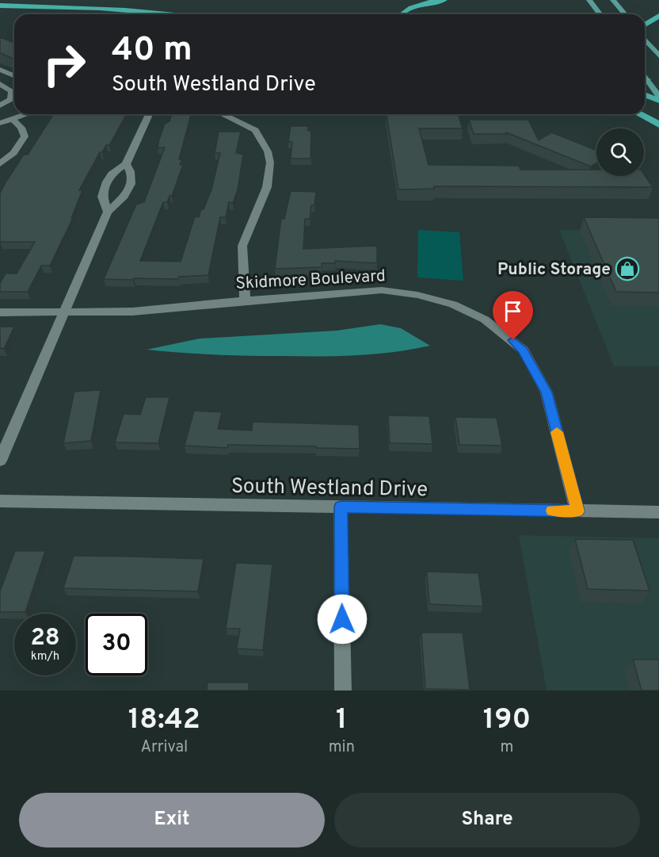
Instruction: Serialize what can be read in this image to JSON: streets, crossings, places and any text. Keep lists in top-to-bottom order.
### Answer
{
  "streets": {
    "street": ["Skidmore Boulevard", "South Westland Drive"]
  },
  "crossings": [
    ["Skidmore Boulevard", "South Westland Drive"]
  ],
  "places": {
    "shop": ["Public Storage"]
  },
  "page": {
    "turn": ["40 m", "South Westland Drive"],
    "speed": "28 km/h",
    "limit": "30",
    "eta": [
      "18:42",
      "Arrival",
      "1",
      "min",
      "190",
      "m"
    ],
    "buttons": ["Exit", "Share"]
  }
}
